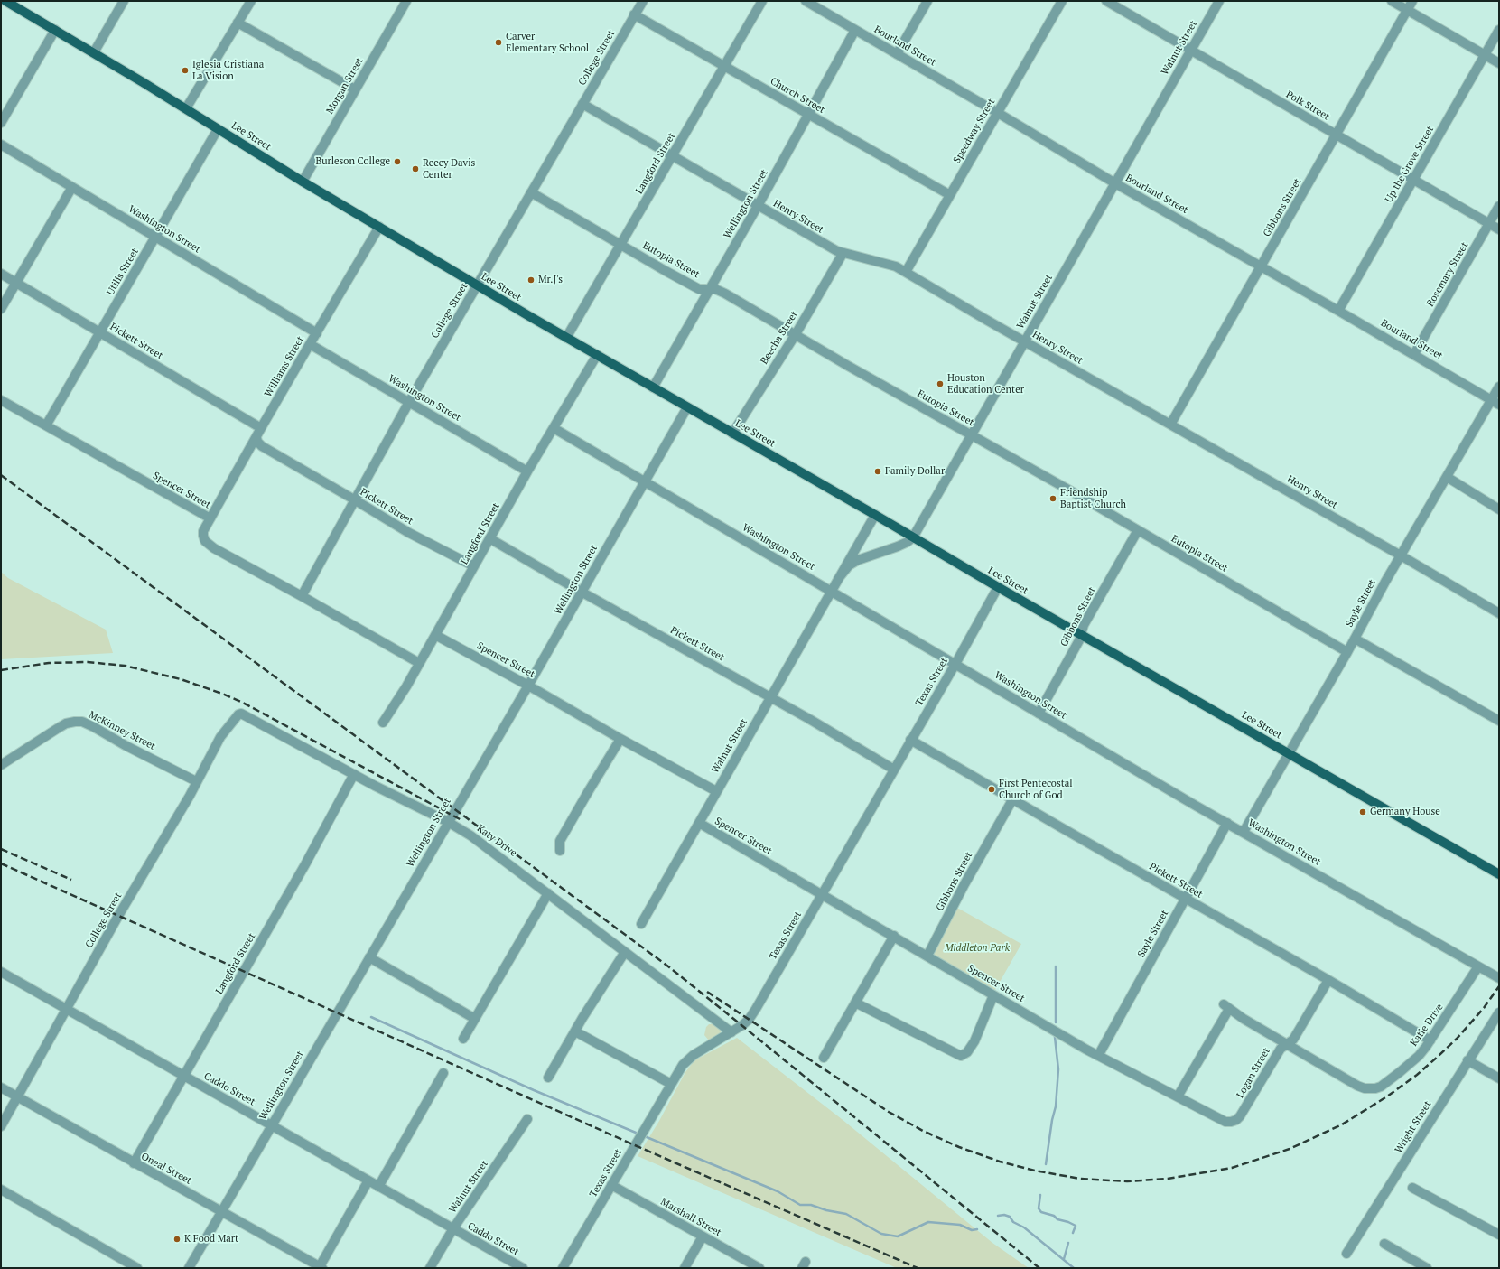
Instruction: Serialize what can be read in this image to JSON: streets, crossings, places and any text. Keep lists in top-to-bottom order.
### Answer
{
  "streets": {
    "main road": ["Lee Street"],
    "street": [
      "Bourland Street",
      "Walnut Street",
      "College Street",
      "Morgan Street",
      "Church Street",
      "Polk Street",
      "Speedway Street",
      "Langford Street",
      "Up the Grove Street",
      "Wellington Street",
      "Gibbons Street",
      "Henry Street",
      "Washington Street",
      "Eutopia Street",
      "Utilis Street",
      "Rosemary Street",
      "Beecha Street",
      "Pickett Street",
      "Williams Street",
      "Spencer Street",
      "Sayle Street",
      "Texas Street",
      "McKinney Street",
      "Katy Drive",
      "Katie Drive",
      "Logan Street",
      "Caddo Street",
      "Wright Street",
      "Oneal Street",
      "Marshall Street"
    ]
  },
  "crossings": [
    ["Bourland Street", "Walnut Street"],
    ["Bourland Street", "Speedway Street"],
    ["Bourland Street", "Up the Grove Street"],
    ["Bourland Street", "Wellington Street"],
    ["Bourland Street", "Gibbons Street"],
    ["Bourland Street", "Rosemary Street"],
    ["Bourland Street", "Sayle Street"],
    ["Walnut Street", "Polk Street"],
    ["Walnut Street", "Lee Street"],
    ["Walnut Street", "Henry Street"],
    ["Walnut Street", "Washington Street"],
    ["Walnut Street", "Eutopia Street"],
    ["Walnut Street", "Pickett Street"],
    ["Walnut Street", "Spencer Street"],
    ["Walnut Street", "Caddo Street"],
    ["College Street", "Church Street"],
    ["College Street", "Lee Street"],
    ["College Street", "Henry Street"],
    ["College Street", "Washington Street"],
    ["College Street", "Eutopia Street"],
    ["College Street", "Pickett Street"],
    ["College Street", "Spencer Street"],
    ["College Street", "McKinney Street"],
    ["College Street", "Katy Drive"],
    ["College Street", "Caddo Street"],
    ["College Street", "Oneal Street"],
    ["Morgan Street", "Lee Street"],
    ["Church Street", "Speedway Street"],
    ["Church Street", "Langford Street"],
    ["Church Street", "Wellington Street"],
    ["Polk Street", "Up the Grove Street"],
    ["Polk Street", "Gibbons Street"],
    ["Polk Street", "Rosemary Street"],
    ["Speedway Street", "Henry Street"],
    ["Lee Street", "Langford Street"],
    ["Lee Street", "Wellington Street"],
    ["Lee Street", "Gibbons Street"],
    ["Lee Street", "Utilis Street"],
    ["Lee Street", "Beecha Street"],
    ["Lee Street", "Williams Street"],
    ["Lee Street", "Sayle Street"],
    ["Lee Street", "Texas Street"],
    ["Langford Street", "Henry Street"],
    ["Langford Street", "Washington Street"],
    ["Langford Street", "Eutopia Street"],
    ["Langford Street", "Pickett Street"],
    ["Langford Street", "Spencer Street"],
    ["Langford Street", "Katy Drive"],
    ["Langford Street", "Caddo Street"],
    ["Langford Street", "Oneal Street"],
    ["Wellington Street", "Henry Street"],
    ["Wellington Street", "Washington Street"],
    ["Wellington Street", "Eutopia Street"],
    ["Wellington Street", "Pickett Street"],
    ["Wellington Street", "Spencer Street"],
    ["Wellington Street", "Katy Drive"],
    ["Wellington Street", "Caddo Street"],
    ["Wellington Street", "Oneal Street"],
    ["Gibbons Street", "Henry Street"],
    ["Gibbons Street", "Washington Street"],
    ["Gibbons Street", "Eutopia Street"],
    ["Gibbons Street", "Pickett Street"],
    ["Gibbons Street", "Spencer Street"],
    ["Henry Street", "Beecha Street"],
    ["Henry Street", "Sayle Street"],
    ["Washington Street", "Utilis Street"],
    ["Washington Street", "Williams Street"],
    ["Washington Street", "Sayle Street"],
    ["Washington Street", "Texas Street"],
    ["Washington Street", "Katie Drive"],
    ["Eutopia Street", "Beecha Street"],
    ["Eutopia Street", "Sayle Street"],
    ["Utilis Street", "Pickett Street"],
    ["Utilis Street", "Spencer Street"],
    ["Pickett Street", "Williams Street"],
    ["Pickett Street", "Sayle Street"],
    ["Pickett Street", "Texas Street"],
    ["Pickett Street", "Katie Drive"],
    ["Pickett Street", "Logan Street"],
    ["Williams Street", "Spencer Street"],
    ["Spencer Street", "Sayle Street"],
    ["Spencer Street", "Texas Street"],
    ["Spencer Street", "Logan Street"],
    ["Texas Street", "Katy Drive"],
    ["Texas Street", "Marshall Street"],
    ["Katie Drive", "Logan Street"]
  ],
  "parks": ["Middleton Park"],
  "places": [
    "Carver Elementary School",
    "Iglesia Cristiana La Vision",
    "Burleson College",
    "Reecy Davis Center",
    "Mr.J's",
    "Houston Education Center",
    "Family Dollar",
    "Friendship Baptist Church",
    "First Pentecostal Church of God",
    "Germany House",
    "K Food Mart"
  ]
}
